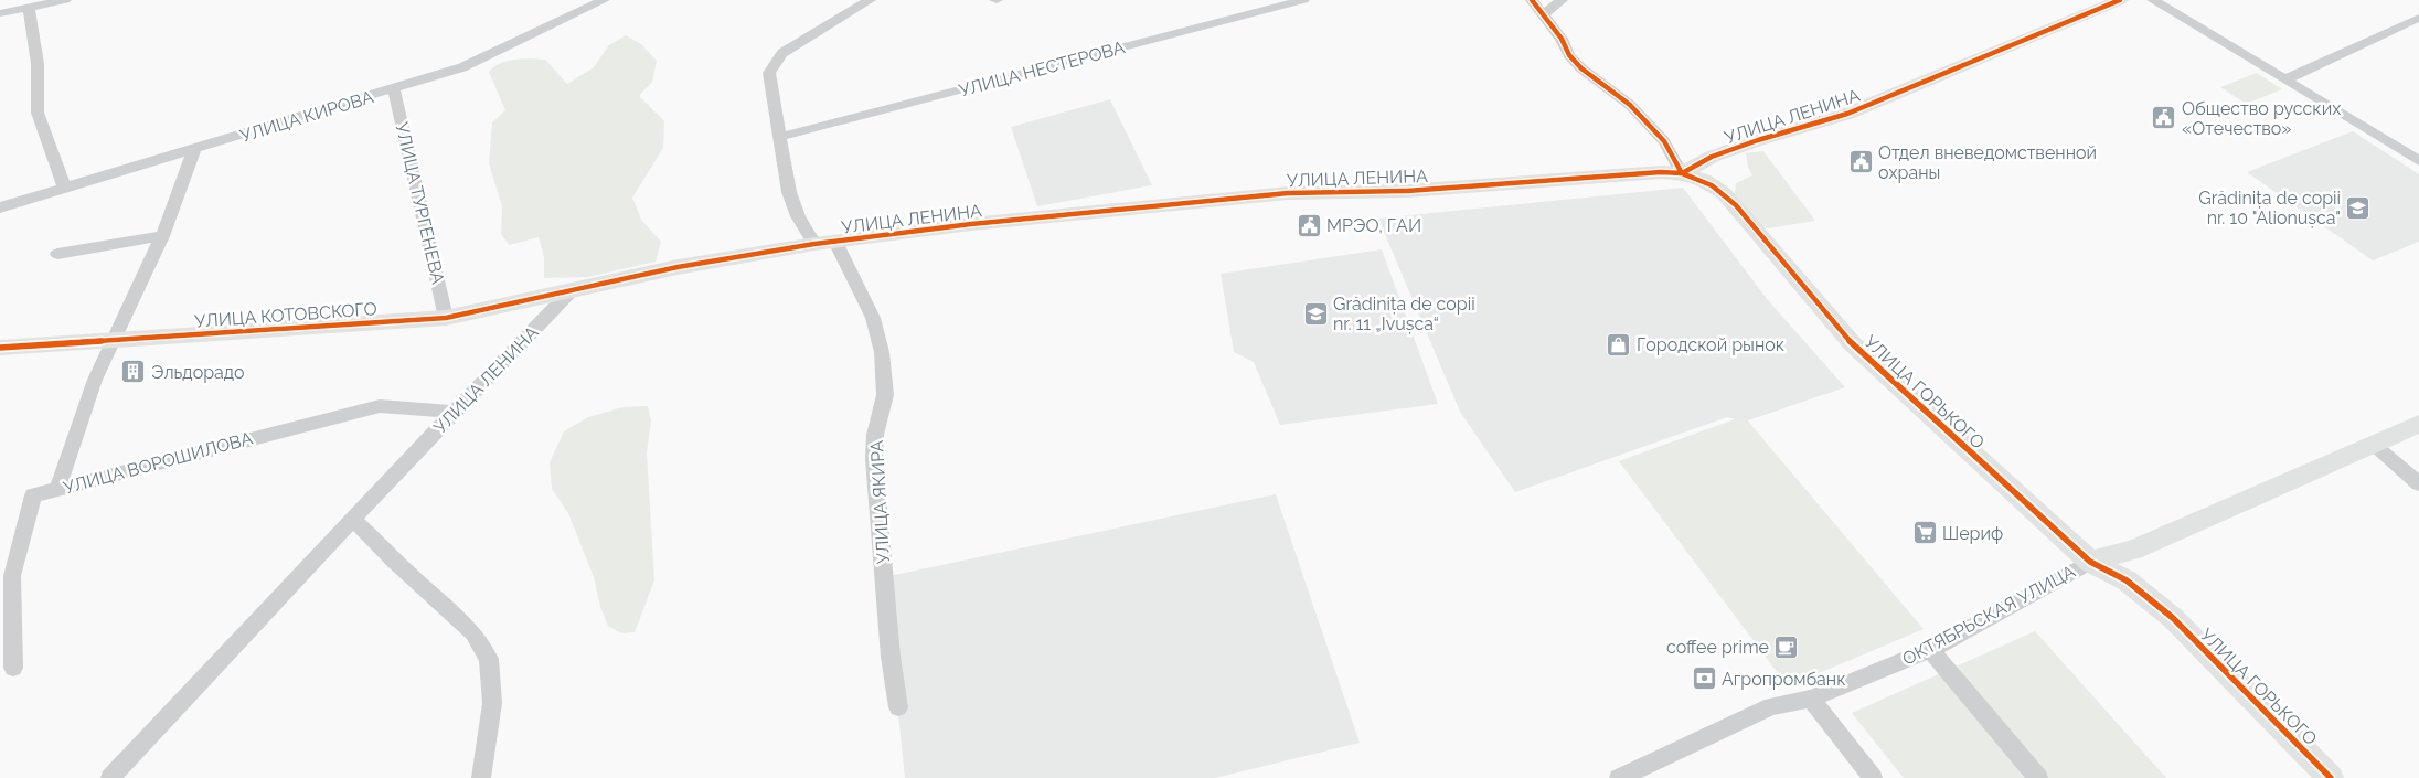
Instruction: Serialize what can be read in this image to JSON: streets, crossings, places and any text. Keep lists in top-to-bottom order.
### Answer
{
  "streets": {
    "street": [
      "УЛИЦА НЕСТЕРОВА",
      "УЛИЦА КИРОВА",
      "УЛИЦА ЛЕНИНА",
      "УЛИЦА ТУРГЕНЕВА",
      "УЛИЦА КОТОВСКОГО",
      "УЛИЦА ГОРЬКОГО",
      "УЛИЦА ВОРОШИЛОВА",
      "УЛИЦА ЯКИРА",
      "ОКТЯБРЬСКАЯ УЛИЦА"
    ]
  },
  "crossings": [
    ["УЛИЦА КИРОВА", "УЛИЦА ТУРГЕНЕВА"],
    ["УЛИЦА ЛЕНИНА", "УЛИЦА КОТОВСКОГО"],
    ["УЛИЦА ЛЕНИНА", "УЛИЦА ГОРЬКОГО"],
    ["УЛИЦА ЛЕНИНА", "УЛИЦА ВОРОШИЛОВА"],
    ["УЛИЦА ЛЕНИНА", "УЛИЦА ЯКИРА"],
    ["УЛИЦА ТУРГЕНЕВА", "УЛИЦА КОТОВСКОГО"],
    ["УЛИЦА ГОРЬКОГО", "ОКТЯБРЬСКАЯ УЛИЦА"]
  ],
  "places": {
    "public building": ["Общество русских «Отечество»", "Отдел вневедомственной охраны", "МРЭО, ГАИ"],
    "school or university": ["Grădinița de copii nr. 10 \"Alionușca\"", "Grădinița de copii nr. 11 „Ivușca“"],
    "shop": ["Городской рынок"],
    "building": ["Эльдорадо"],
    "supermarket": ["Шериф"],
    "cafe": ["coffee prime"],
    "bank": ["Агропромбанк"]
  }
}
